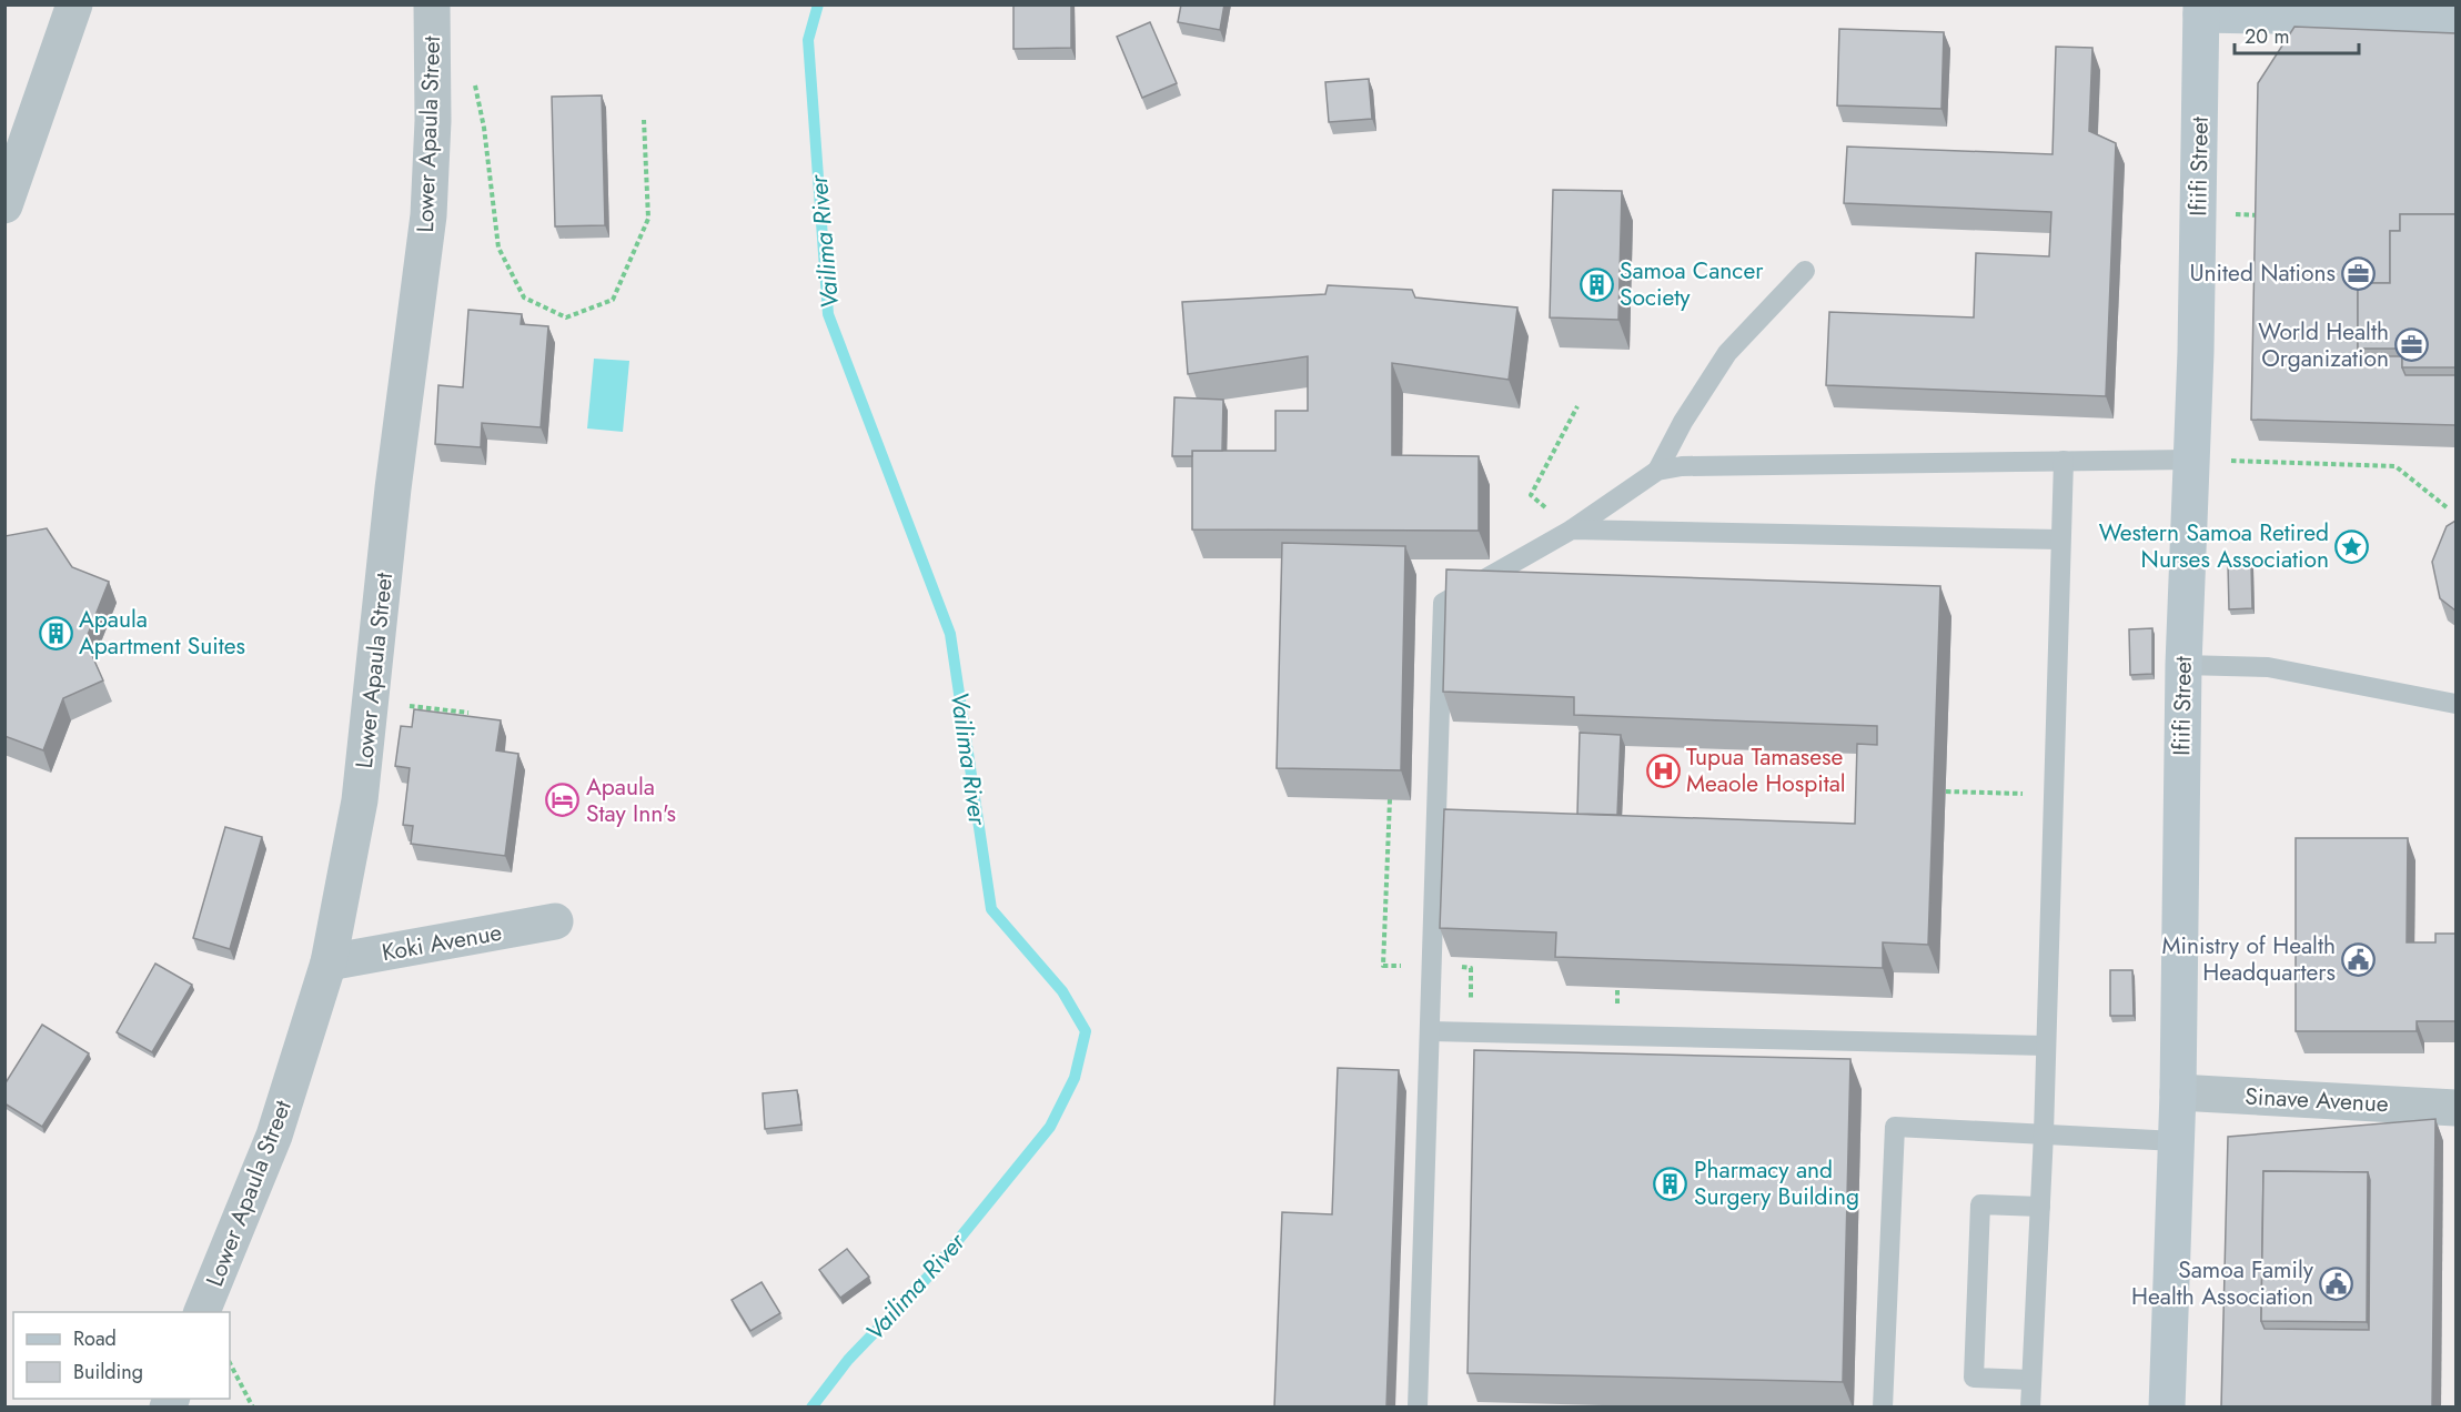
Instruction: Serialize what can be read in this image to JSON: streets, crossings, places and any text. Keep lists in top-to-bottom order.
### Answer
{
  "streets": {
    "main road": ["Ifiifi Street"],
    "street": ["Lower Apaula Street", "Koki Avenue", "Sinave Avenue"]
  },
  "crossings": [
    ["Lower Apaula Street", "Koki Avenue"],
    ["Ifiifi Street", "Sinave Avenue"]
  ],
  "water": ["Vailima River"],
  "places": {
    "office": ["United Nations", "World Health Organization"],
    "building": ["Samoa Cancer Society", "Apaula Apartment Suites", "Pharmacy and Surgery Building"],
    "place": ["Western Samoa Retired Nurses Association"],
    "hospital": ["Tupua Tamasese Meaole Hospital"],
    "hotel": ["Apaula Stay Inn's"],
    "public building": ["Ministry of Health Headquarters", "Samoa Family Health Association"]
  },
  "legend": ["Road", "Building"],
  "scale_bar": "20 m"
}
